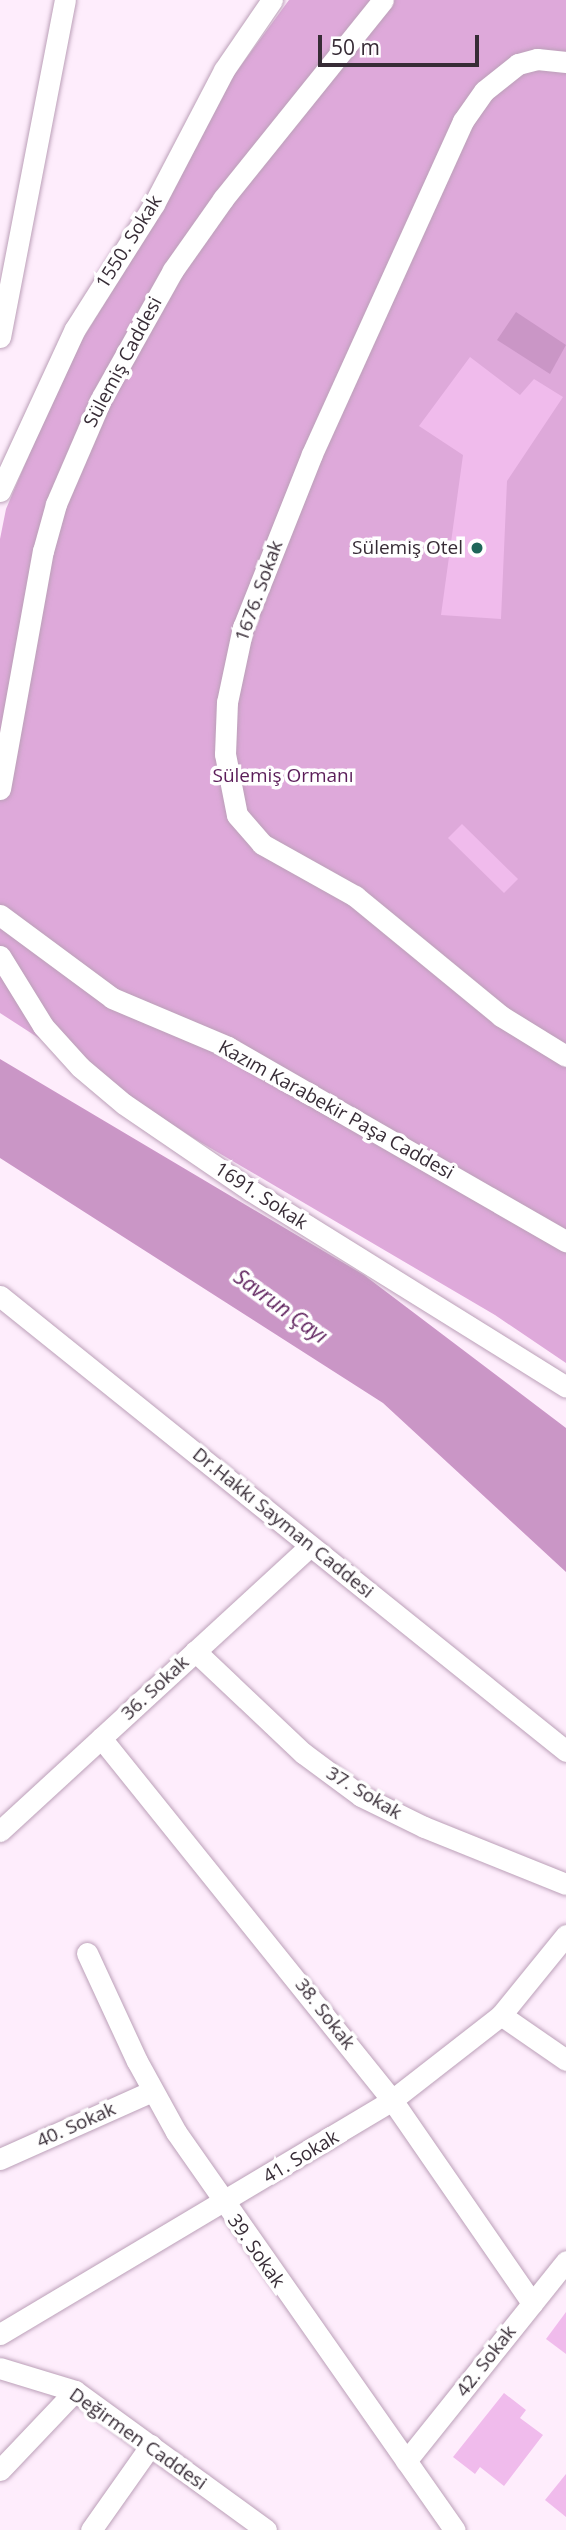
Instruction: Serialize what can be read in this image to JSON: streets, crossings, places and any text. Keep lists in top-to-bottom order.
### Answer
{
  "streets": {
    "street": [
      "1550. Sokak",
      "Sülemiş Caddesi",
      "1676. Sokak",
      "Kazım Karabekir Paşa Caddesi",
      "1691. Sokak",
      "Dr.Hakkı Sayman Caddesi",
      "36. Sokak",
      "37. Sokak",
      "38. Sokak",
      "40. Sokak",
      "41. Sokak",
      "39. Sokak",
      "42. Sokak",
      "Değirmen Caddesi"
    ]
  },
  "crossings": [
    ["Dr.Hakkı Sayman Caddesi", "36. Sokak"],
    ["36. Sokak", "37. Sokak"],
    ["36. Sokak", "38. Sokak"],
    ["38. Sokak", "41. Sokak"],
    ["38. Sokak", "42. Sokak"],
    ["40. Sokak", "39. Sokak"],
    ["41. Sokak", "39. Sokak"],
    ["39. Sokak", "42. Sokak"]
  ],
  "water": ["Savrun Çayı"],
  "parks": ["Sülemiş Ormanı"],
  "places": ["Sülemiş Otel"],
  "scale_bar": "50 m"
}
